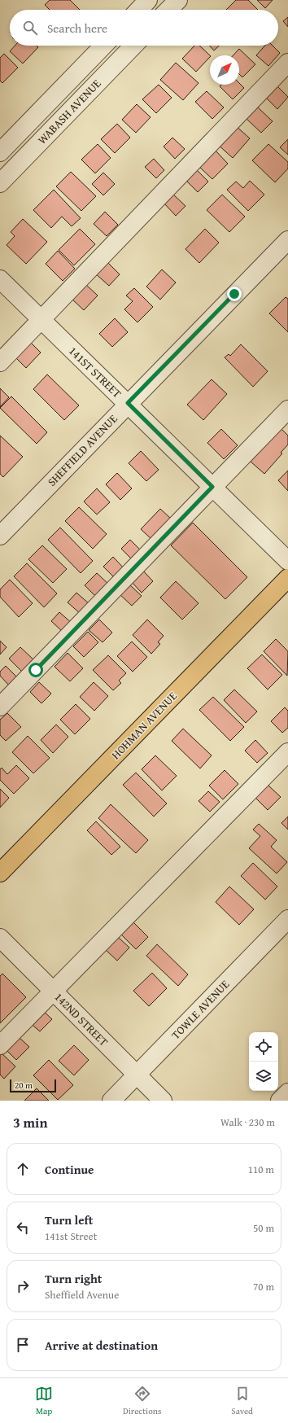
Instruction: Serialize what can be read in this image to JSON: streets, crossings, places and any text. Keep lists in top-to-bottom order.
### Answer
{
  "streets": {
    "main road": ["HOHMAN AVENUE"],
    "street": [
      "WABASH AVENUE",
      "141ST STREET",
      "SHEFFIELD AVENUE",
      "TOWLE AVENUE",
      "142ND STREET"
    ]
  },
  "crossings": [
    ["141ST STREET", "SHEFFIELD AVENUE"],
    ["TOWLE AVENUE", "142ND STREET"]
  ],
  "scale_bar": "20 m",
  "north": "top right",
  "page": {
    "search": "Search here",
    "scale": "20 m",
    "heading": ["3 min", "Walk · 230 m"],
    "list": [
      ["Continue", "110 m"],
      ["Turn left", "141st Street", "50 m"],
      ["Turn right", "Sheffield Avenue", "70 m"],
      "Arrive at destination"
    ],
    "nav": ["Map", "Directions", "Saved"]
  }
}
